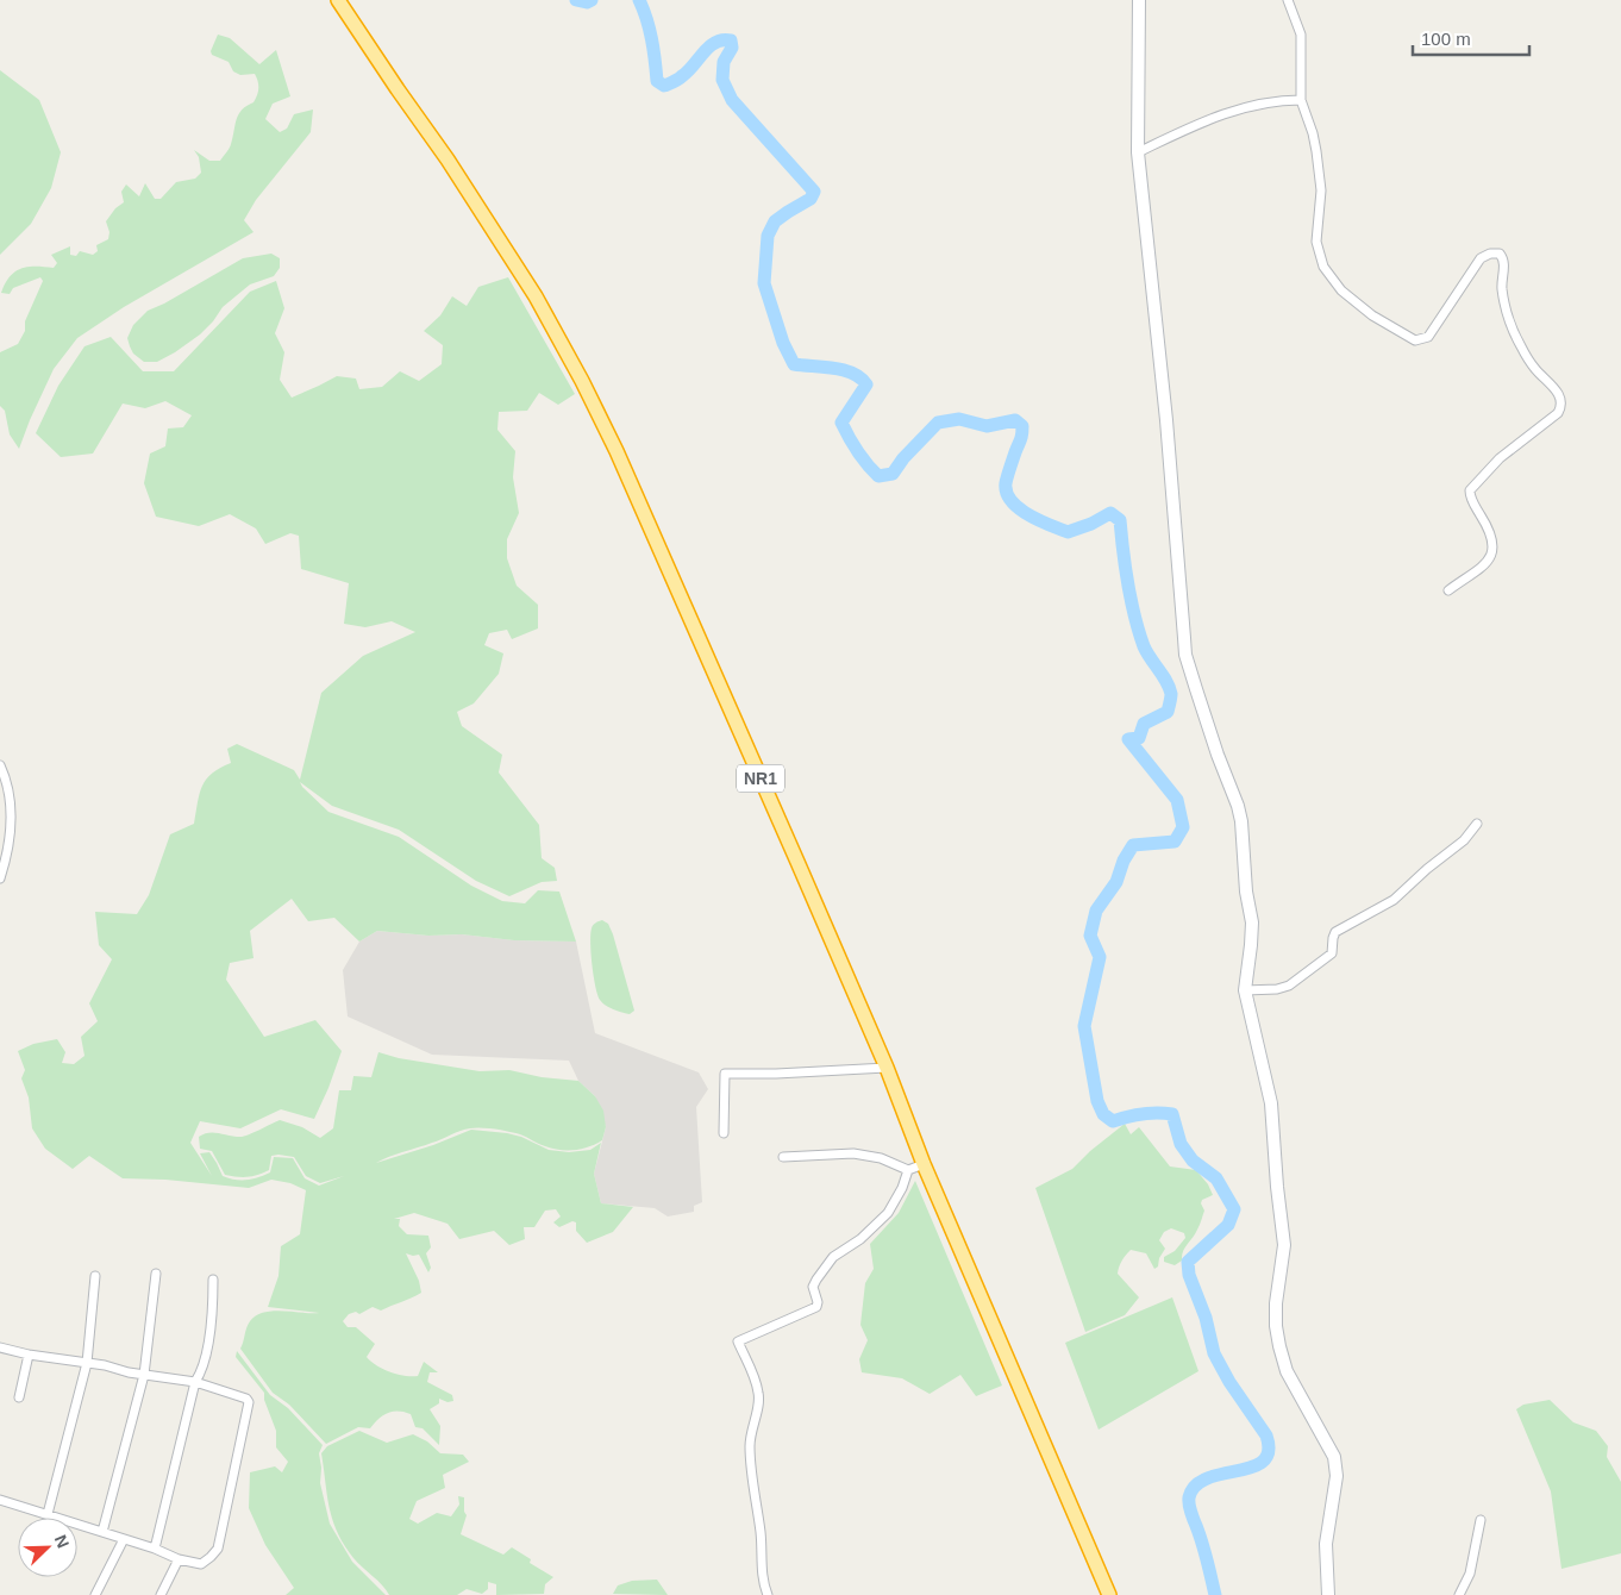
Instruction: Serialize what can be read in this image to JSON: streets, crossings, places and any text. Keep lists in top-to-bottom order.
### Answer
{
  "streets": {
    "highway": ["NR1"]
  },
  "scale_bar": "100 m",
  "north": "top right"
}
